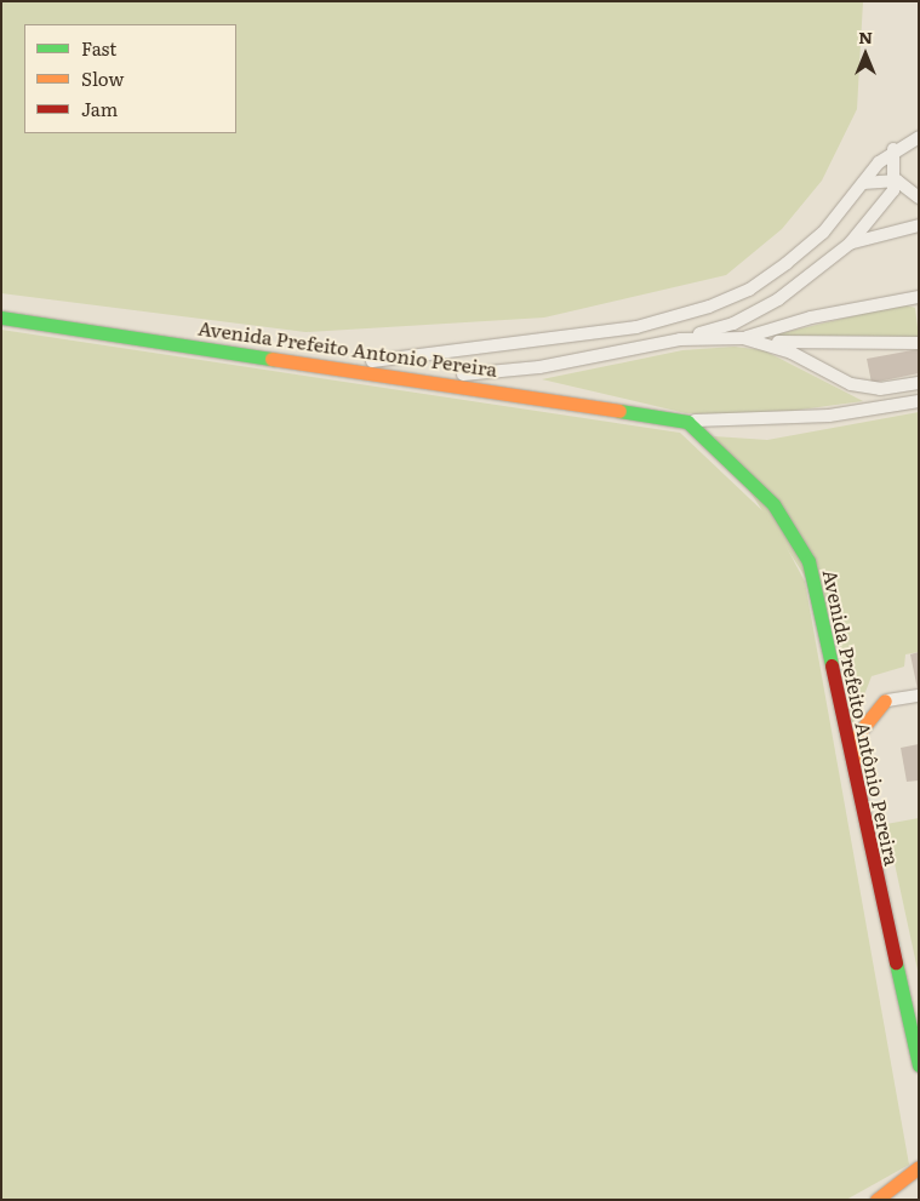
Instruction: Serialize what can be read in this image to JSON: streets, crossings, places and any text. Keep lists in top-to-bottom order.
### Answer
{
  "streets": {
    "street": ["Avenida Prefeito Antonio Pereira", "Avenida Prefeito Antônio Pereira"]
  },
  "crossings": [
    ["Avenida Prefeito Antonio Pereira", "Avenida Prefeito Antônio Pereira"]
  ],
  "legend": ["Fast", "Slow", "Jam"],
  "north": "top"
}
